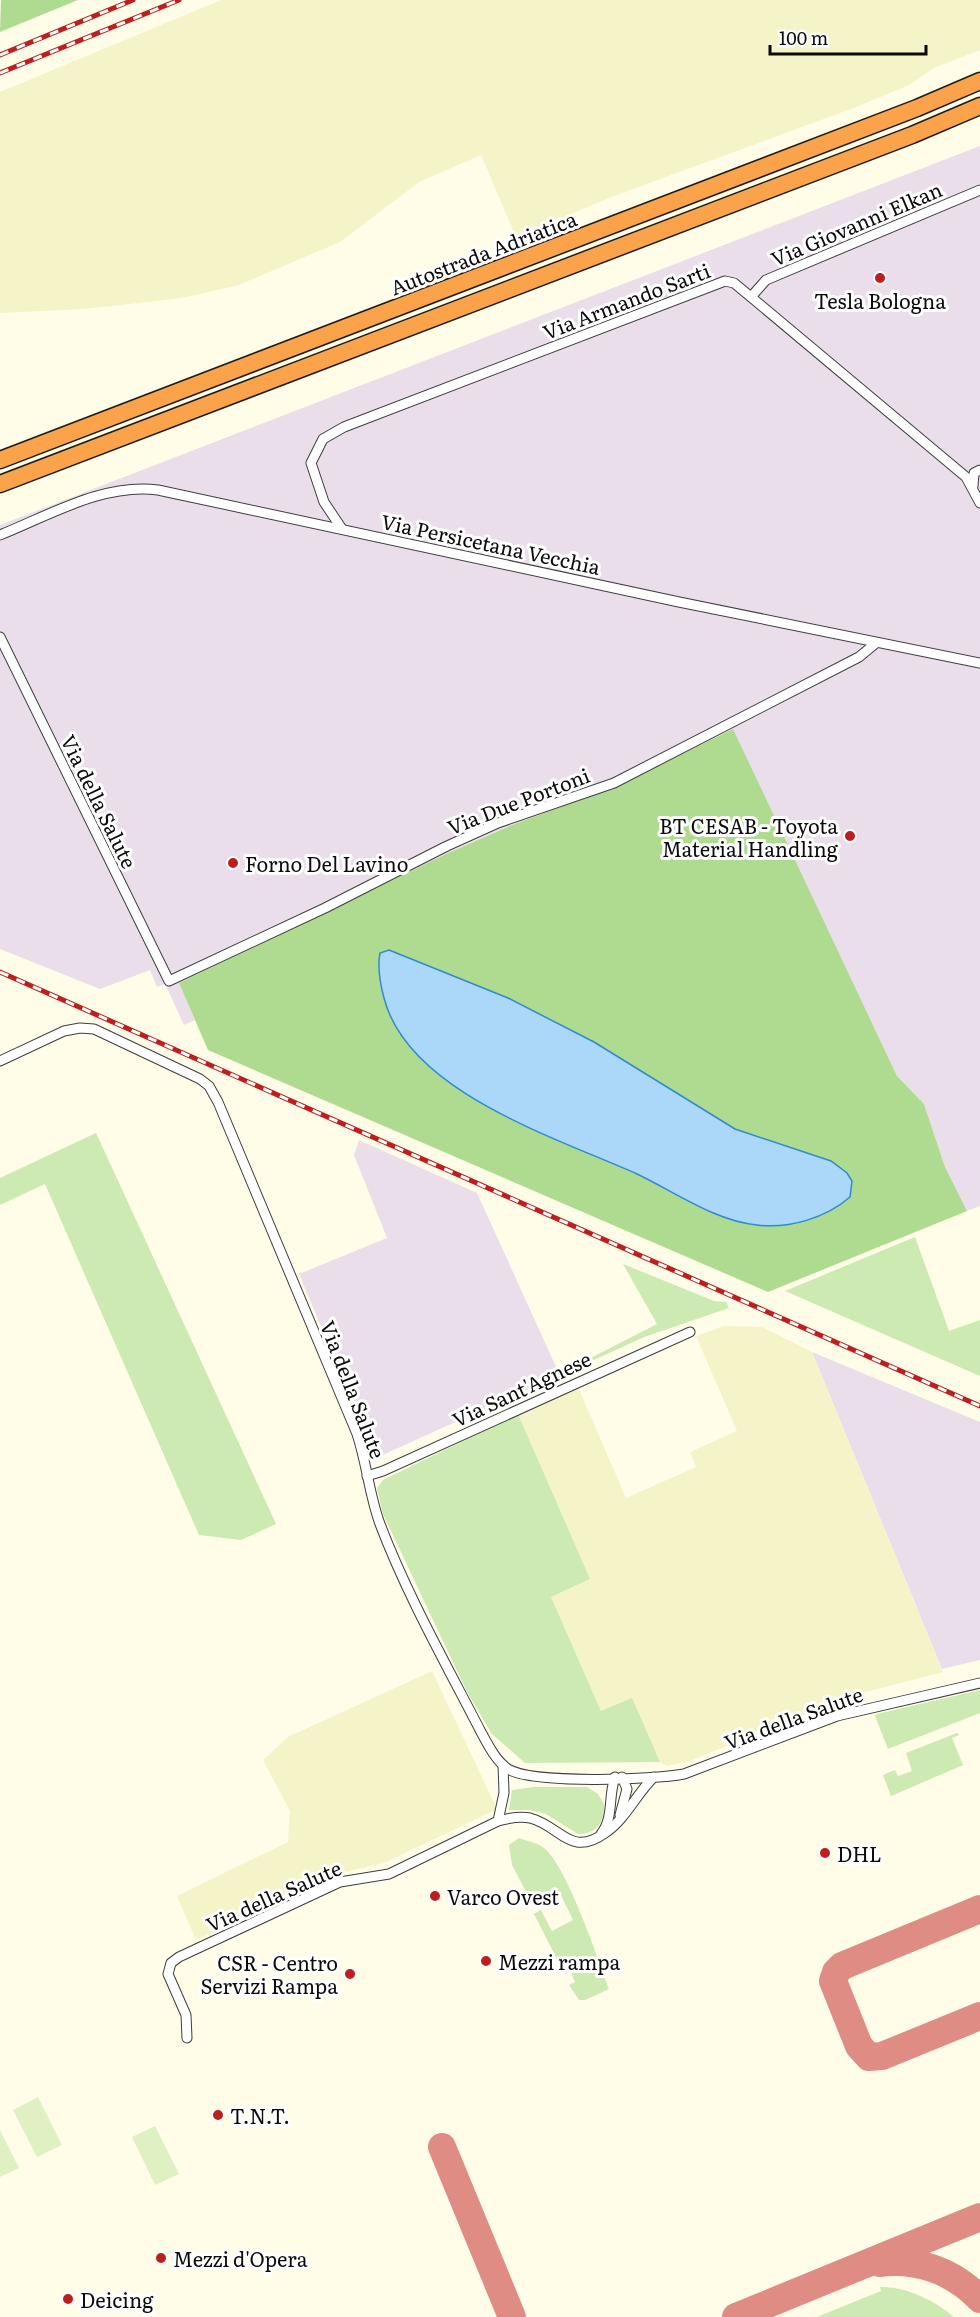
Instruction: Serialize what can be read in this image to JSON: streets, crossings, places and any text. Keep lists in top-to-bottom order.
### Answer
{
  "streets": {
    "highway": ["Autostrada Adriatica"],
    "street": [
      "Via Giovanni Elkan",
      "Via Armando Sarti",
      "Via Persicetana Vecchia",
      "Via Due Portoni",
      "Via della Salute",
      "Via Sant'Agnese"
    ]
  },
  "crossings": [
    ["Via Giovanni Elkan", "Via Armando Sarti"],
    ["Via Armando Sarti", "Via Persicetana Vecchia"],
    ["Via Persicetana Vecchia", "Via Due Portoni"],
    ["Via Due Portoni", "Via della Salute"],
    ["Via della Salute", "Via Sant'Agnese"]
  ],
  "places": [
    "Tesla Bologna",
    "BT CESAB - Toyota Material Handling",
    "Forno Del Lavino",
    "DHL",
    "Varco Ovest",
    "Mezzi rampa",
    "CSR - Centro Servizi Rampa",
    "T.N.T.",
    "Mezzi d'Opera",
    "Deicing"
  ],
  "scale_bar": "100 m"
}
